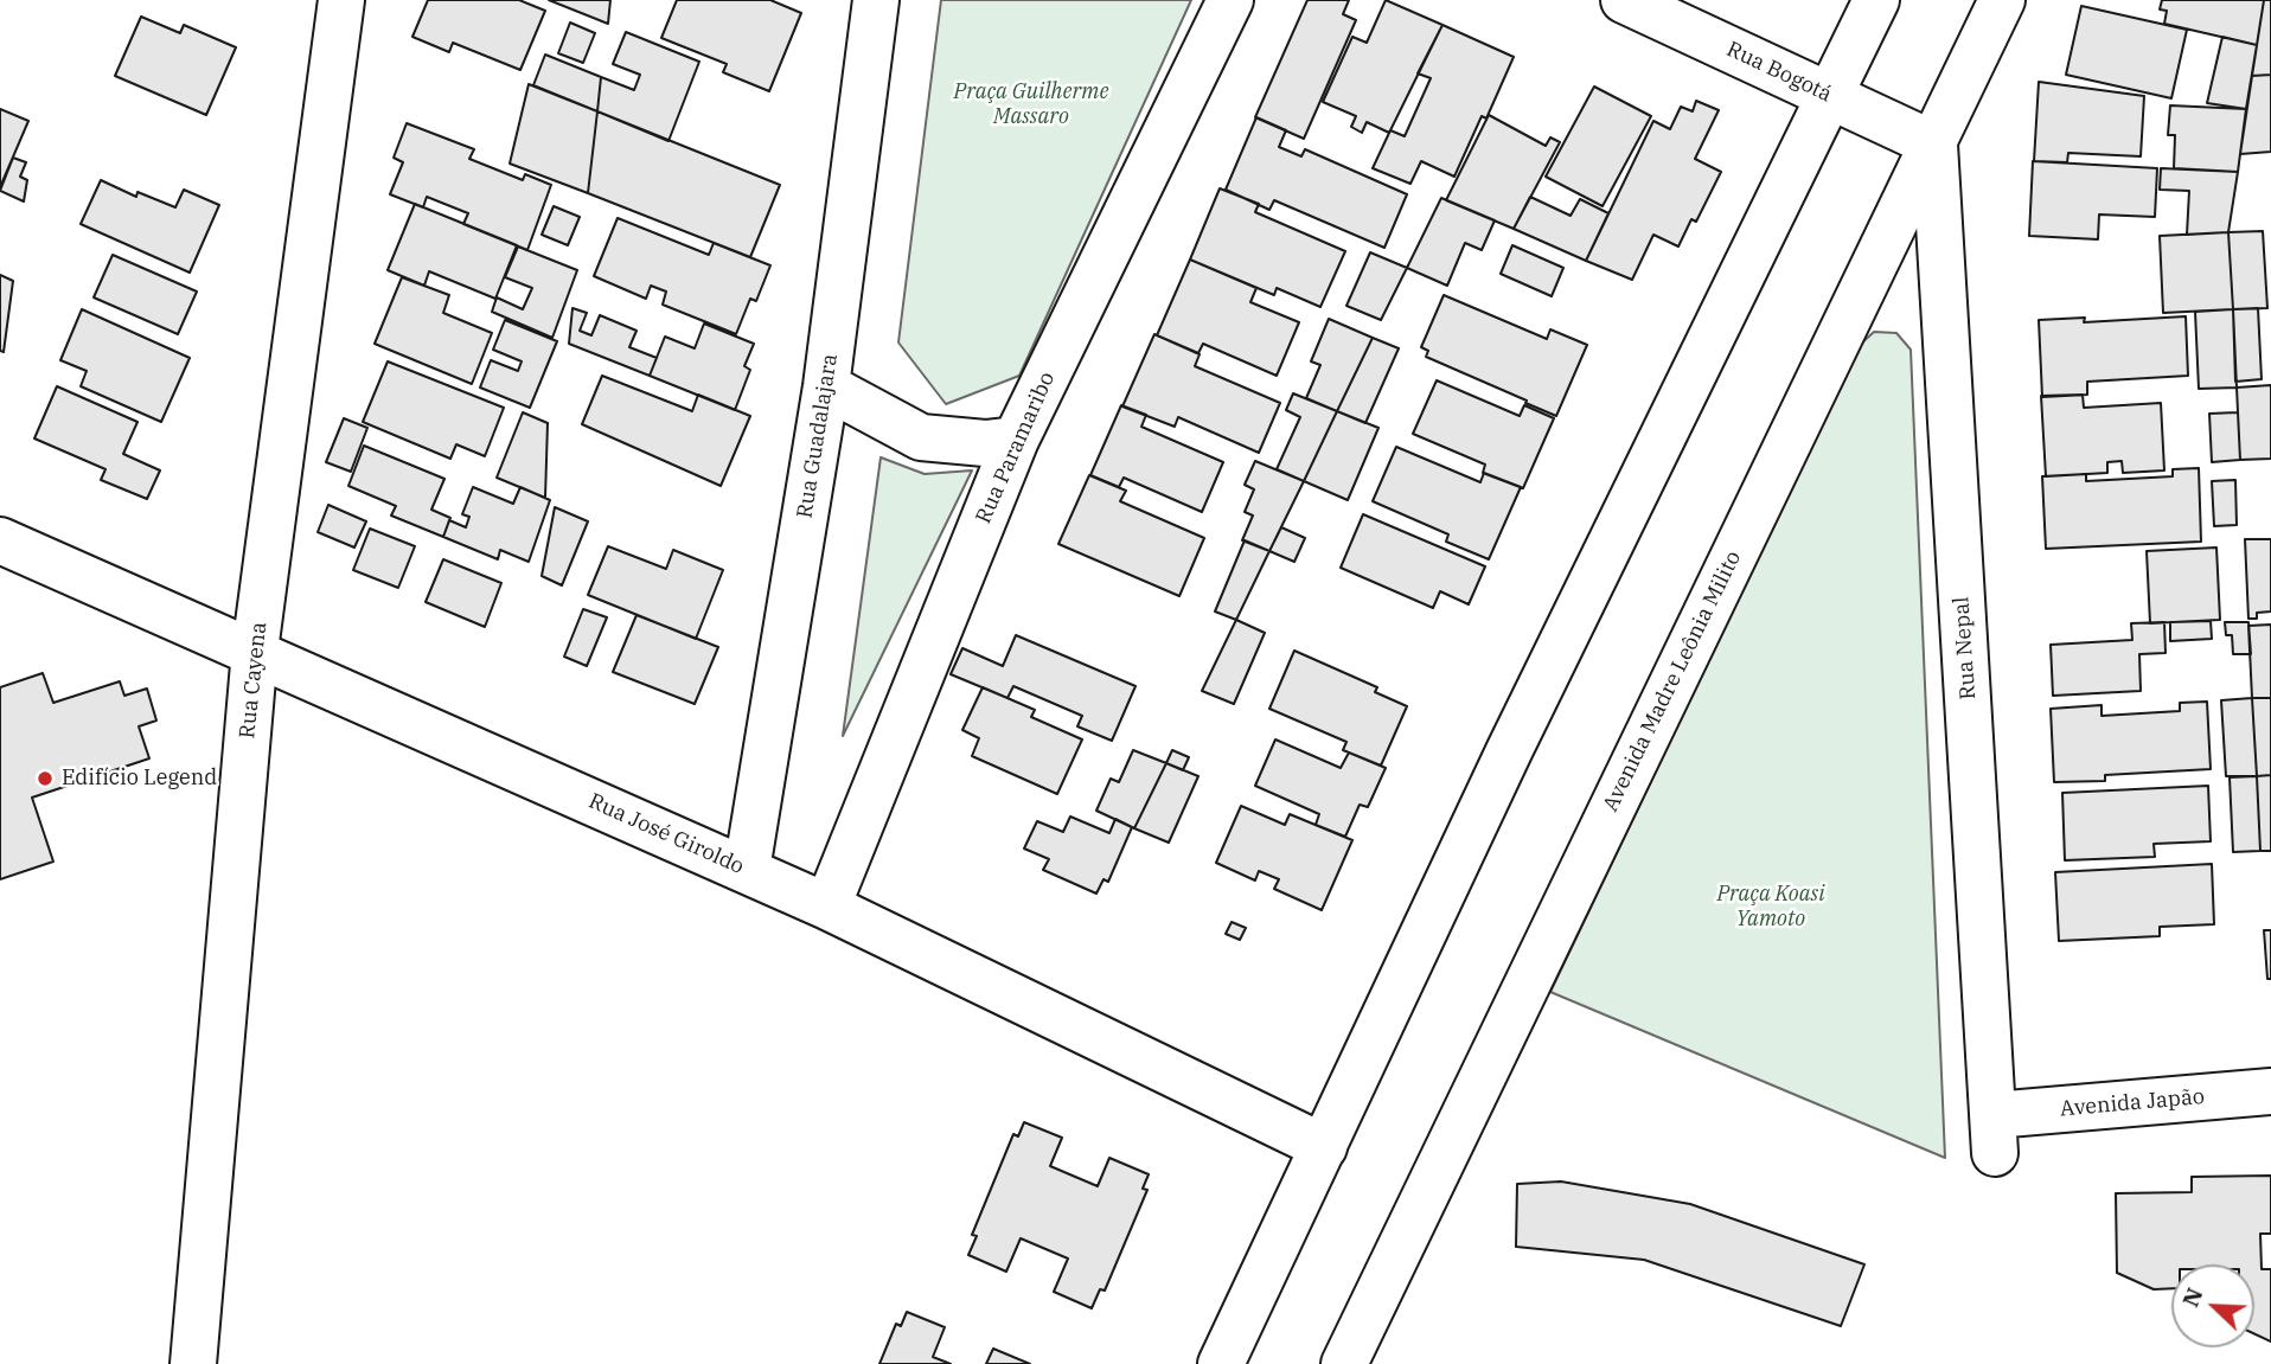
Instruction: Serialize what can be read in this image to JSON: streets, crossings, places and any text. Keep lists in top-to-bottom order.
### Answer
{
  "streets": {
    "street": [
      "Rua Bogotá",
      "Rua Guadalajara",
      "Rua Paramaribo",
      "Rua Nepal",
      "Rua Cayena",
      "Avenida Madre Leônia Milito",
      "Rua José Giroldo",
      "Avenida Japão"
    ]
  },
  "crossings": [
    ["Rua Bogotá", "Rua Nepal"],
    ["Rua Bogotá", "Avenida Madre Leônia Milito"],
    ["Rua Guadalajara", "Rua José Giroldo"],
    ["Rua Paramaribo", "Rua José Giroldo"],
    ["Rua Nepal", "Avenida Madre Leônia Milito"],
    ["Rua Nepal", "Avenida Japão"],
    ["Rua Cayena", "Rua José Giroldo"]
  ],
  "parks": ["Praça Guilherme Massaro", "Praça Koasi Yamoto"],
  "places": ["Edifício Legend"],
  "north": "top left"
}
